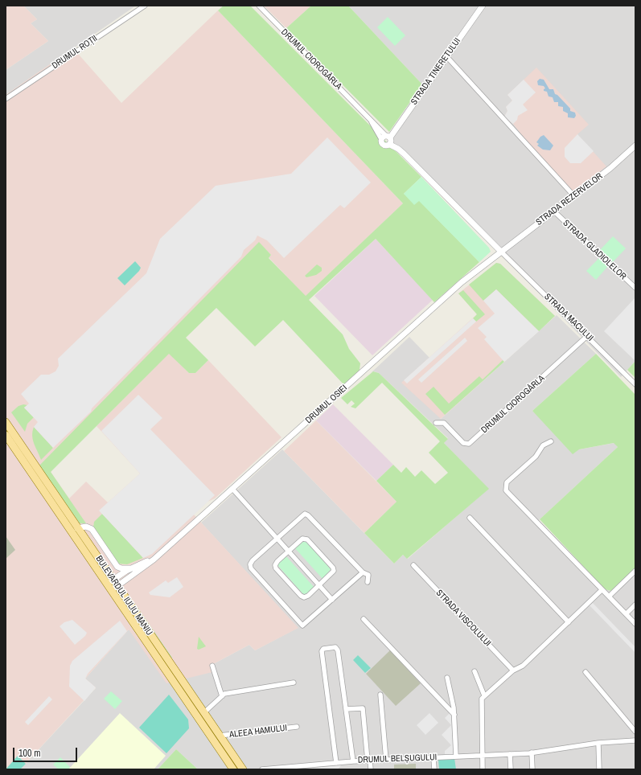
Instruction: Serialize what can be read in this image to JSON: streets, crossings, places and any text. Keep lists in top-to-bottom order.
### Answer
{
  "streets": {
    "main road": ["BULEVARDUL IULIU MANIU"],
    "street": [
      "DRUMUL ROȚII",
      "DRUMUL CIOROGÂRLA",
      "STRADA TINERETULUI",
      "STRADA REZERVELOR",
      "STRADA GLADIOLELOR",
      "STRADA MACULUI",
      "DRUMUL OSIEI",
      "STRADA VISCOLULUI",
      "ALEEA HAMULUI",
      "DRUMUL BELȘUGULUI"
    ]
  },
  "crossings": [
    ["DRUMUL CIOROGÂRLA", "STRADA TINERETULUI"],
    ["DRUMUL CIOROGÂRLA", "STRADA MACULUI"],
    ["STRADA REZERVELOR", "STRADA GLADIOLELOR"],
    ["STRADA REZERVELOR", "STRADA MACULUI"],
    ["STRADA REZERVELOR", "DRUMUL OSIEI"],
    ["STRADA MACULUI", "DRUMUL OSIEI"],
    ["DRUMUL OSIEI", "BULEVARDUL IULIU MANIU"],
    ["BULEVARDUL IULIU MANIU", "ALEEA HAMULUI"]
  ],
  "scale_bar": "100 m"
}
